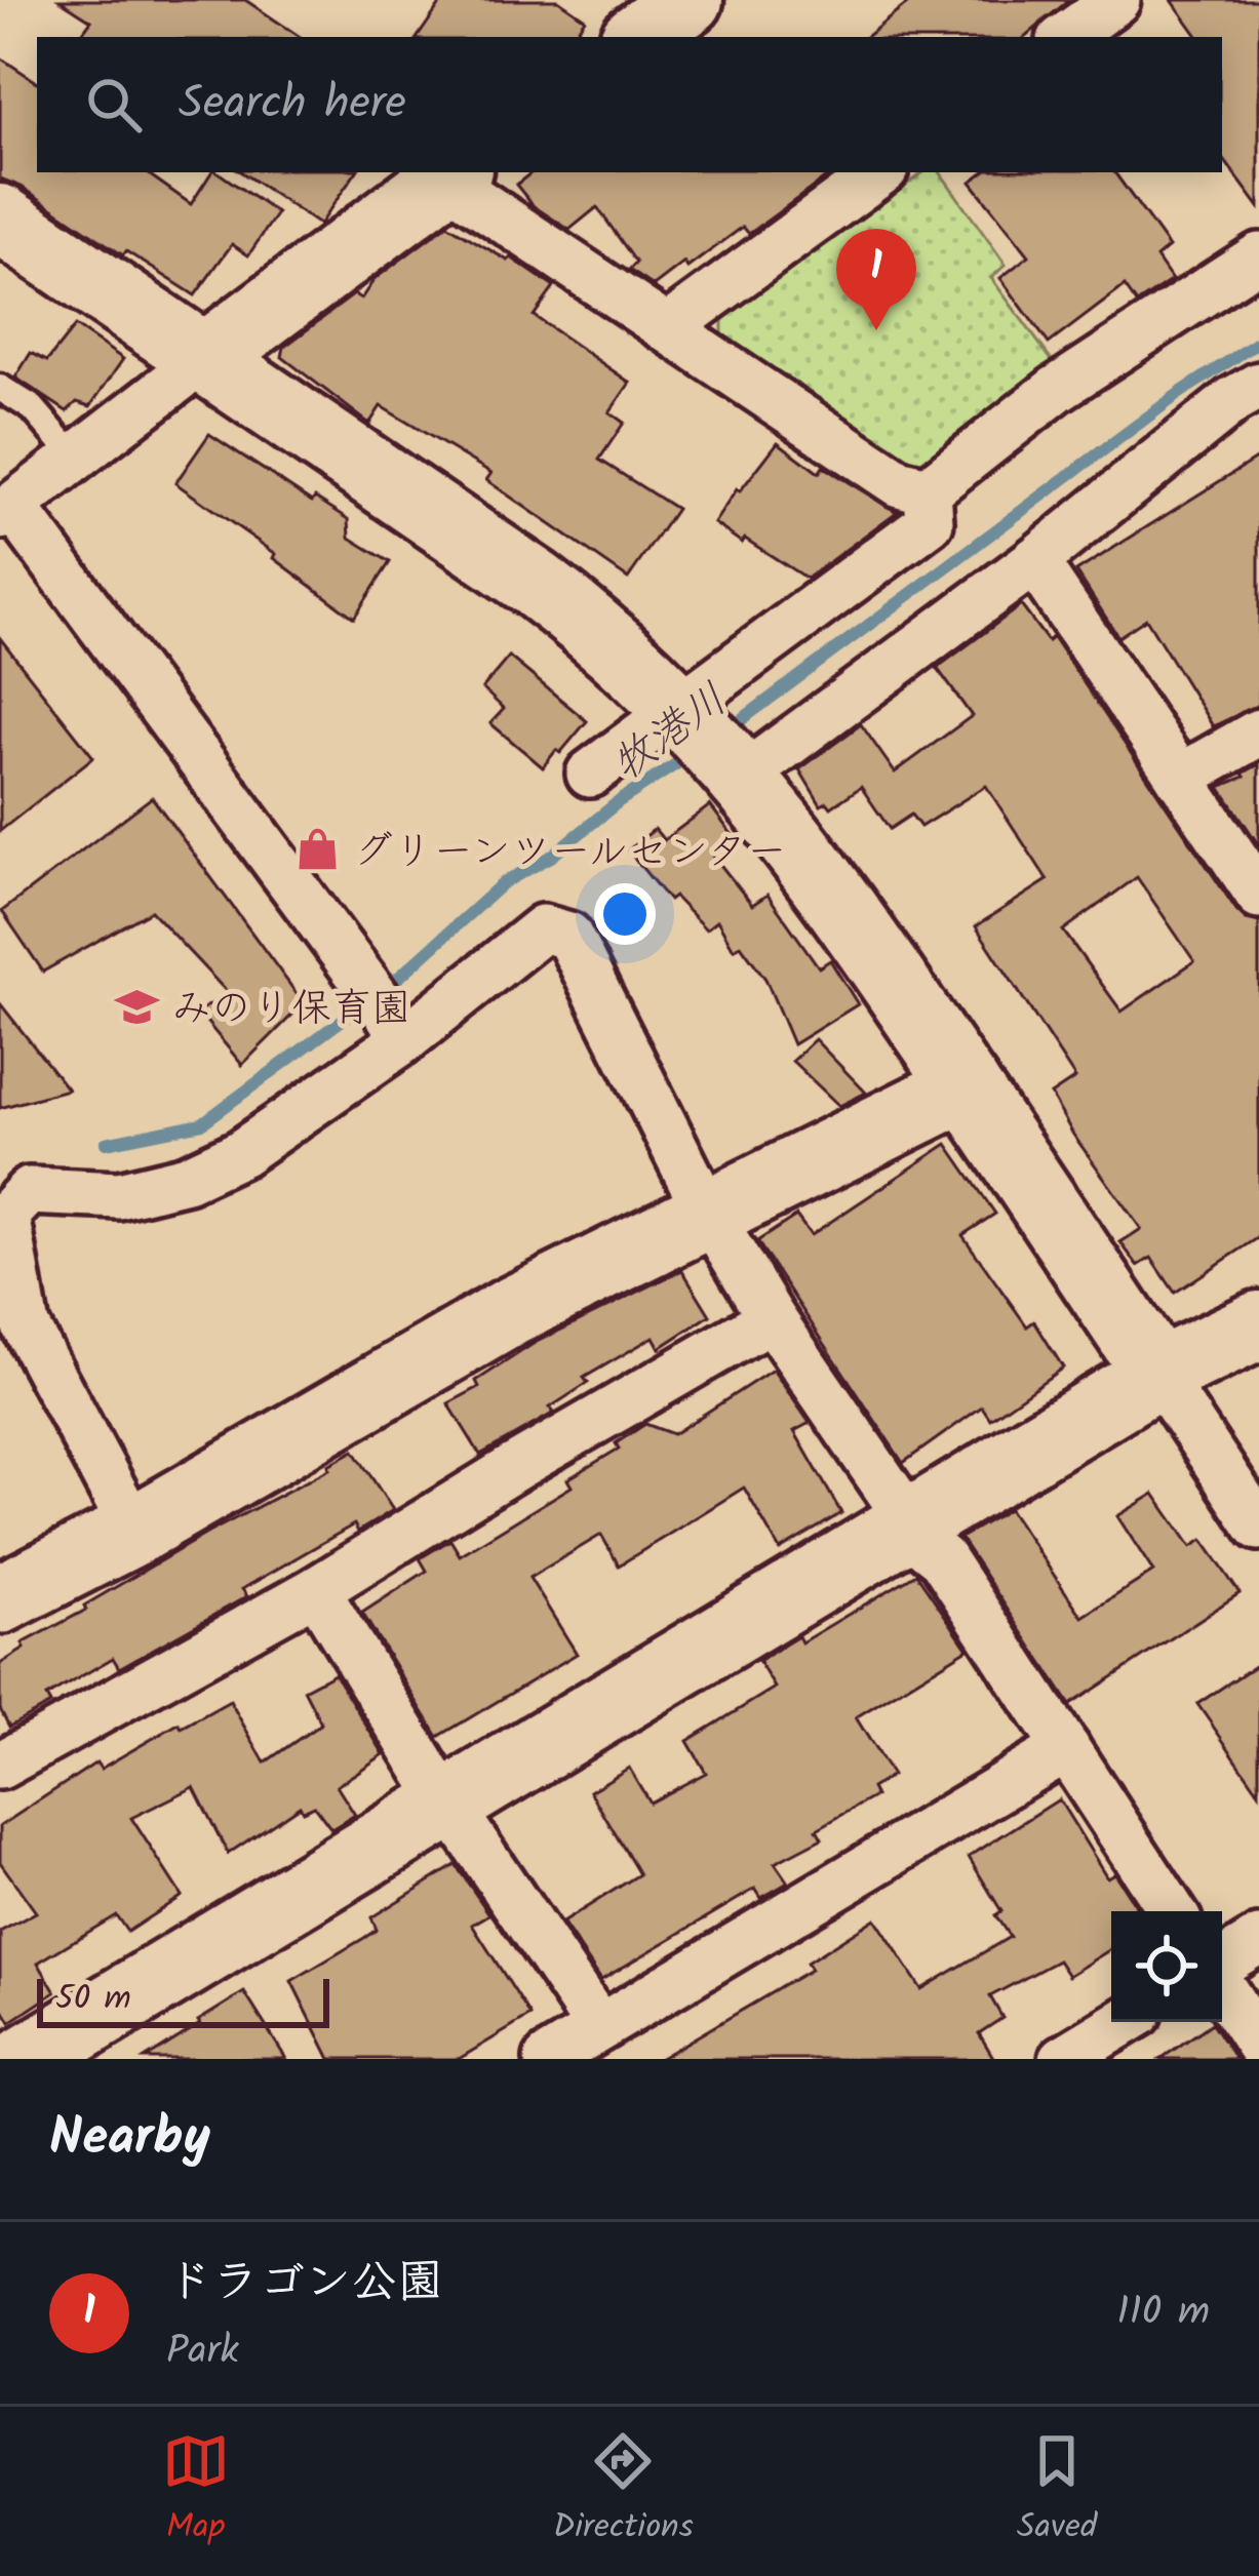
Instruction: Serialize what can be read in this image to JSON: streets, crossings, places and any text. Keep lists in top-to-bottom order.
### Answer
{
  "water": ["牧港川"],
  "places": {
    "shop": ["グリーンツールセンター"],
    "school or university": ["みのり保育園"]
  },
  "scale_bar": "50 m",
  "page": {
    "search": "Search here",
    "pins": "1",
    "scale": "50 m",
    "heading": "Nearby",
    "list": [
      {
        "mark": "1",
        "name": "ドラゴン公園",
        "note": "Park",
        "value": "110 m"
      }
    ],
    "nav": ["Map", "Directions", "Saved"]
  }
}
